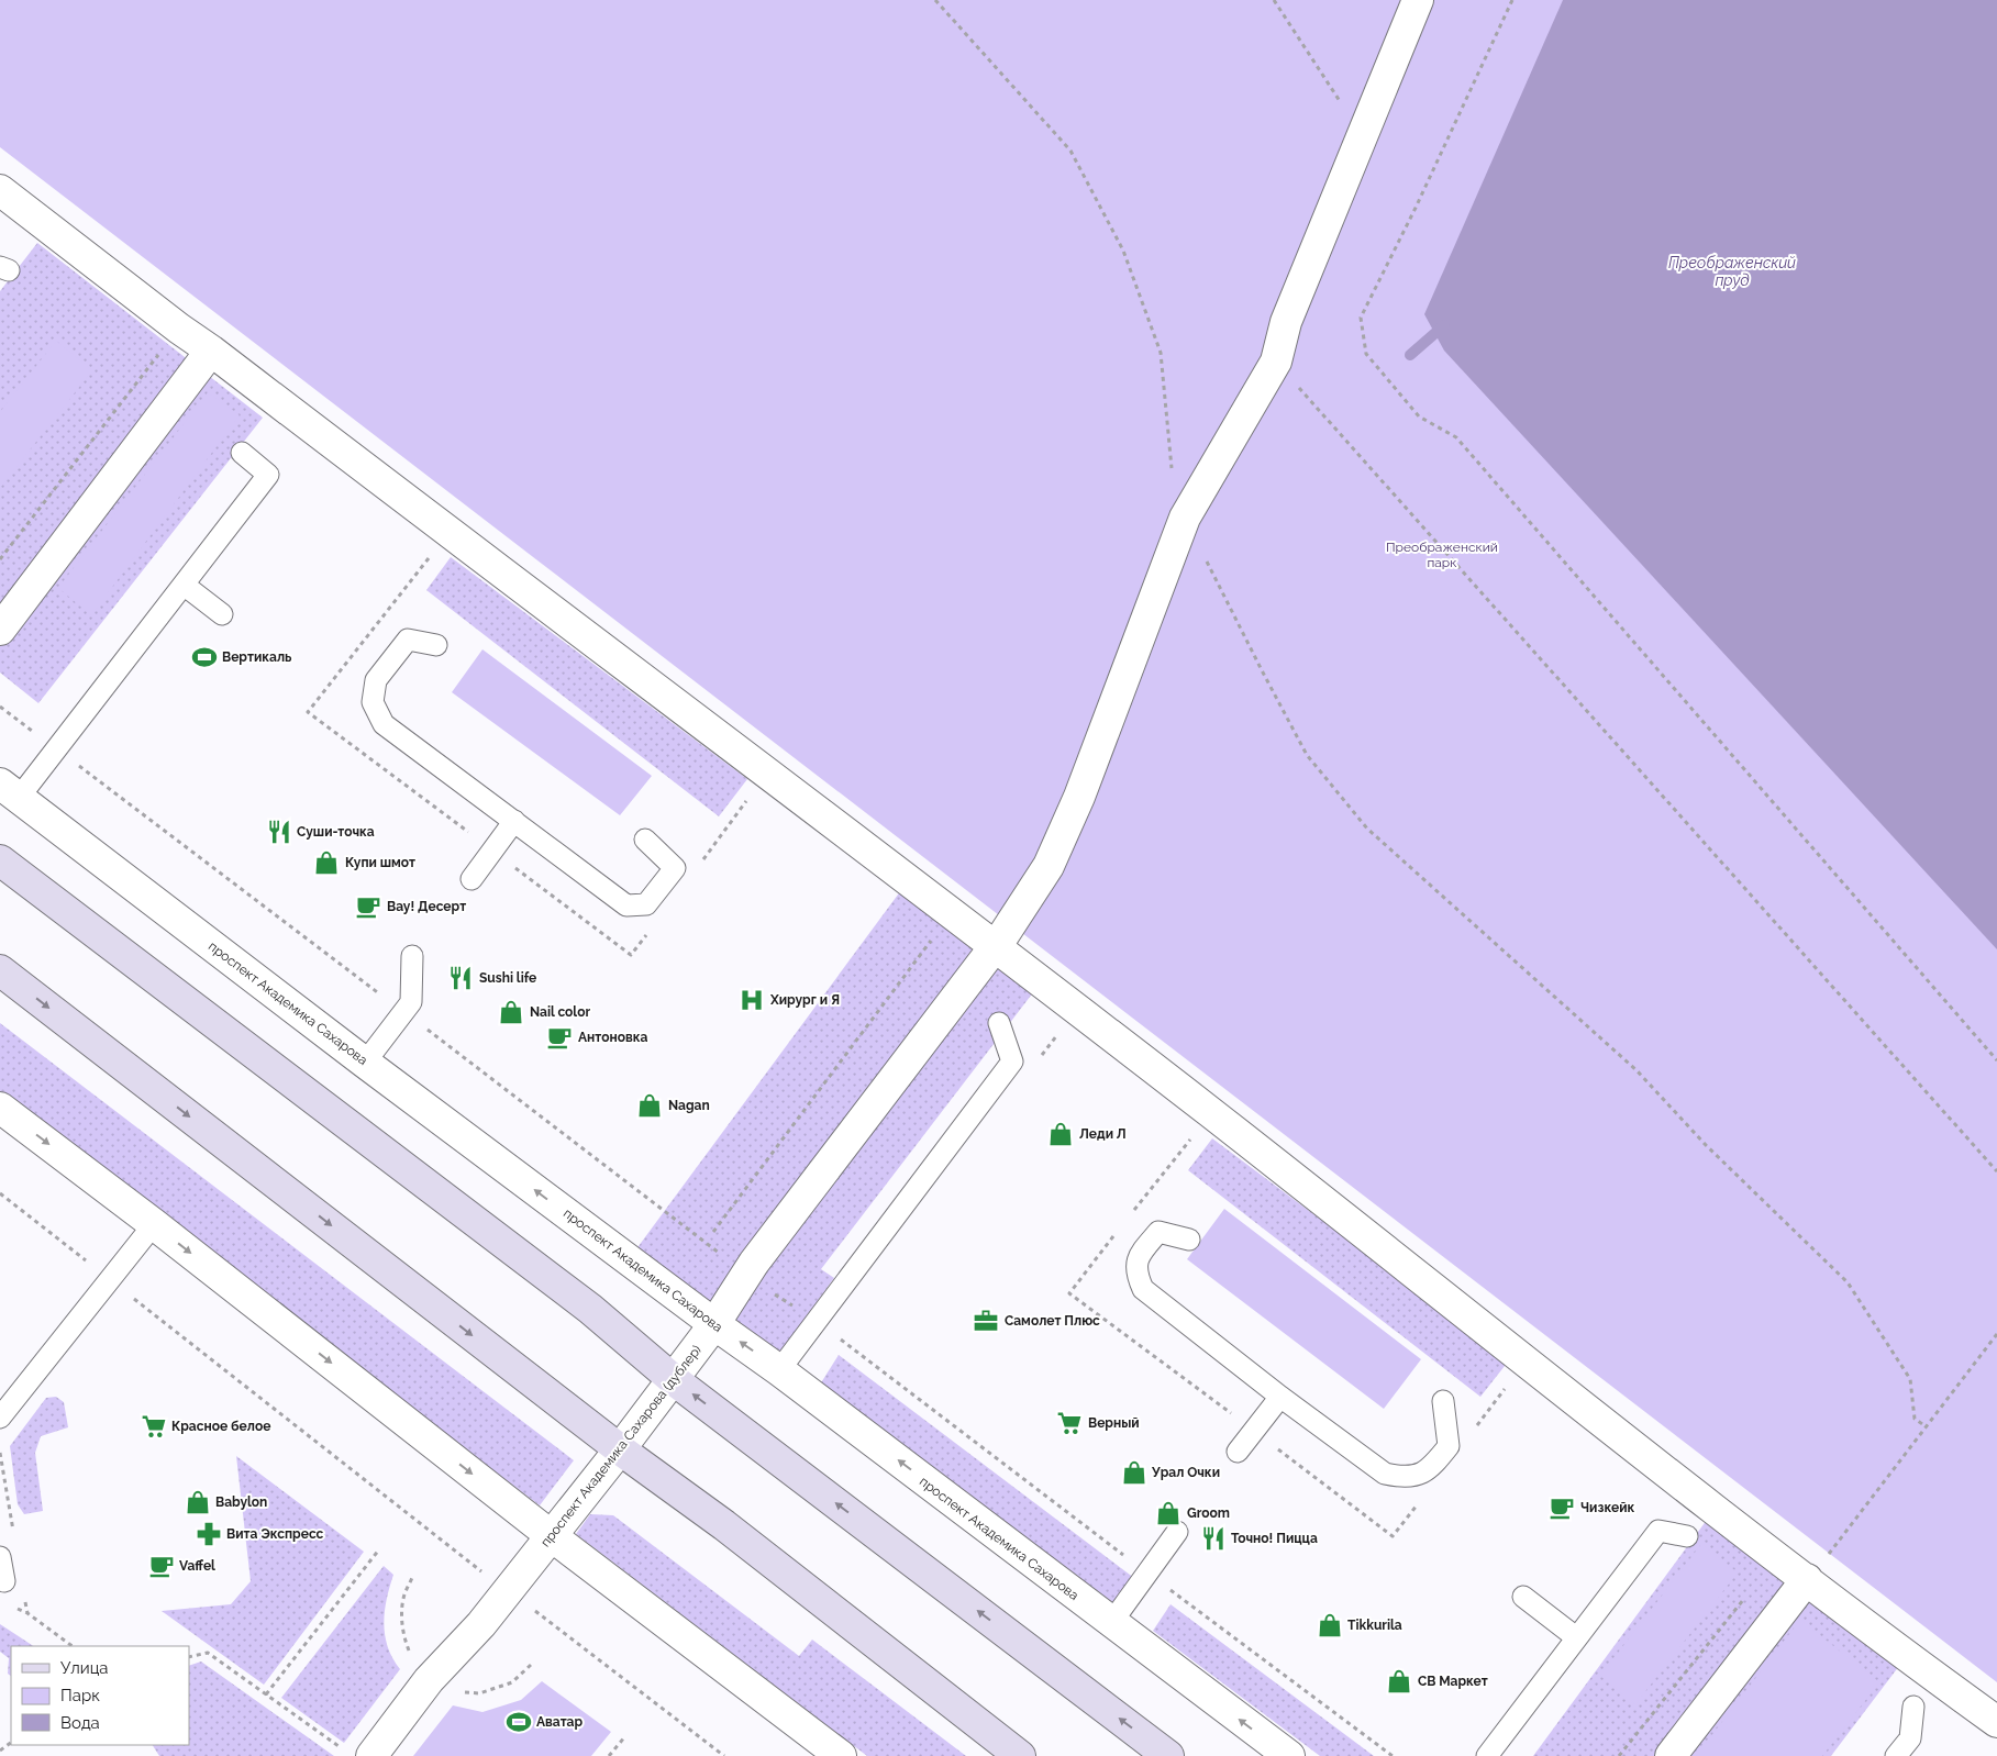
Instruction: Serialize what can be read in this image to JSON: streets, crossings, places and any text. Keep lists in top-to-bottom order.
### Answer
{
  "streets": {
    "street": ["проспект Академика Сахарова", "проспект Академика Сахарова (дублер)"]
  },
  "crossings": [
    ["проспект Академика Сахарова", "проспект Академика Сахарова (дублер)"]
  ],
  "water": ["Преображенский пруд"],
  "parks": ["Преображенский парк"],
  "places": {
    "sports": ["Вертикаль", "Аватар"],
    "restaurant": ["Суши-точка", "Sushi life", "Точно! Пицца"],
    "shop": [
      "Купи шмот",
      "Nail color",
      "Nagan",
      "Леди Л",
      "Урал Очки",
      "Babylon",
      "Groom",
      "Tikkurila",
      "СВ Маркет"
    ],
    "cafe": [
      "Вау! Десерт",
      "Антоновка",
      "Чизкейк",
      "Vaffel"
    ],
    "hospital": ["Хирург и Я"],
    "office": ["Самолет Плюс"],
    "supermarket": ["Верный", "Красное белое"],
    "pharmacy": ["Вита Экспресс"]
  },
  "legend": ["Улица", "Парк", "Вода"]
}
